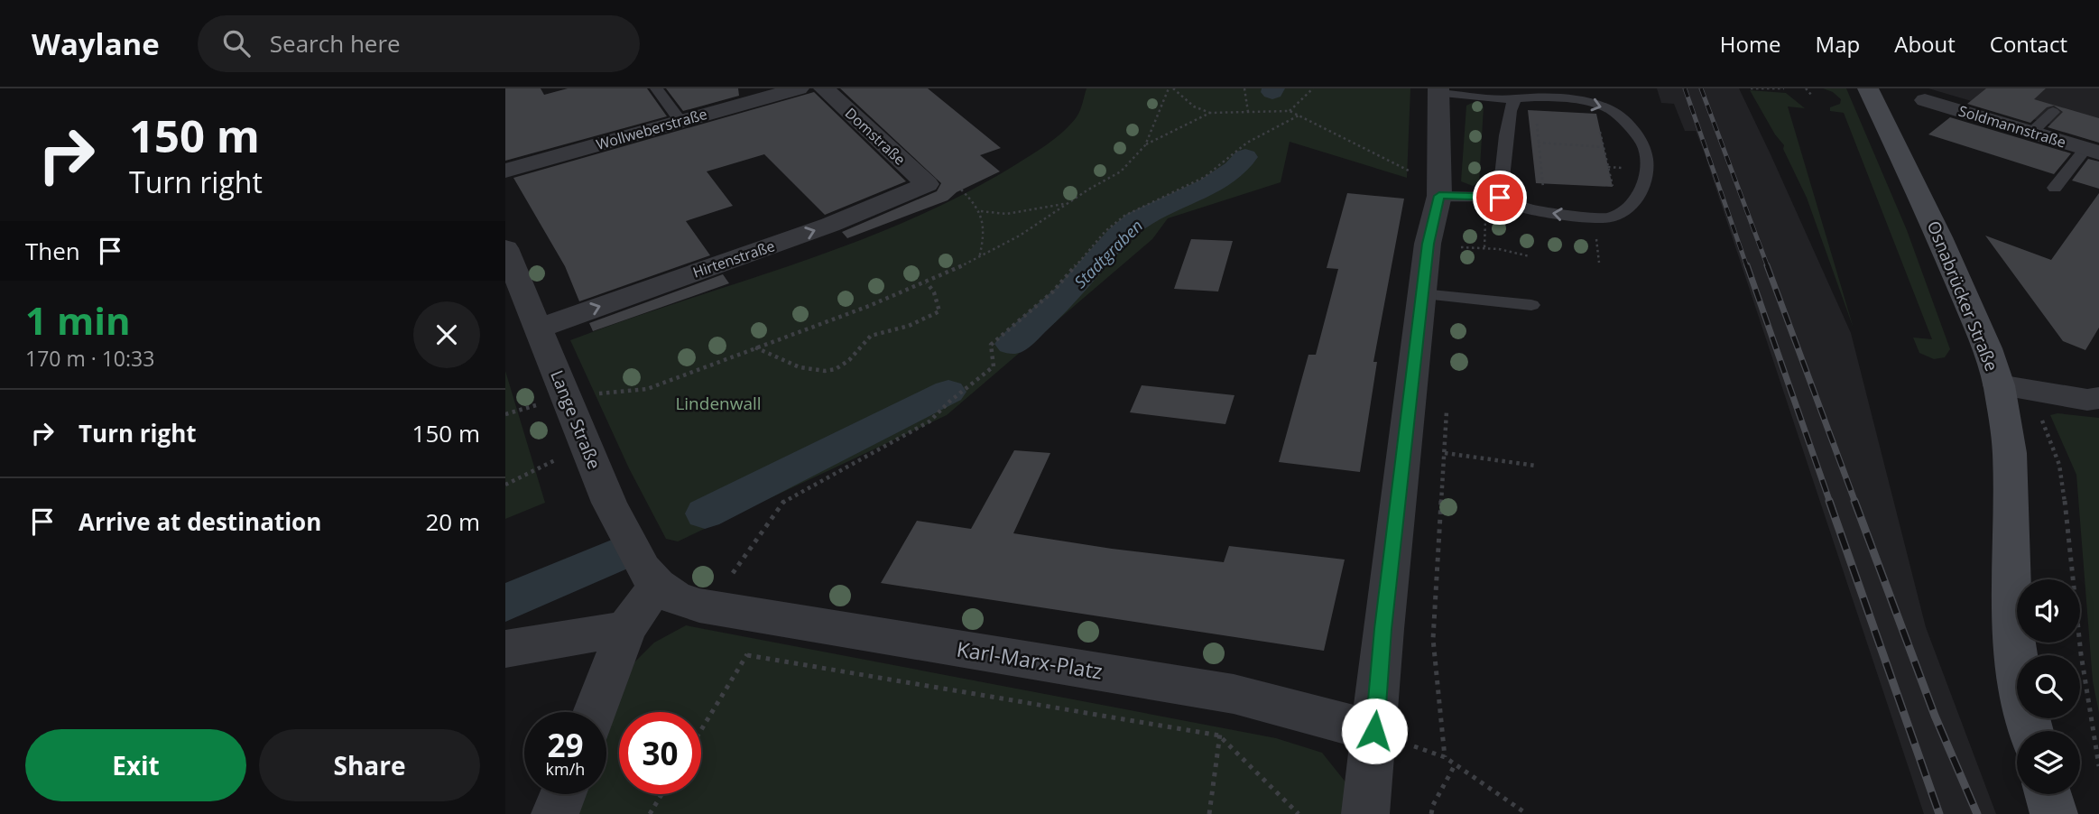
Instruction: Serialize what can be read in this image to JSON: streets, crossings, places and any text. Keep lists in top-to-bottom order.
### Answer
{
  "streets": {
    "main road": ["Osnabrücker Straße"],
    "street": [
      "Soldmannstraße",
      "Wollweberstraße",
      "Domstraße",
      "Hirtenstraße",
      "Lange Straße",
      "Karl-Marx-Platz"
    ]
  },
  "crossings": [
    ["Domstraße", "Hirtenstraße"],
    ["Hirtenstraße", "Lange Straße"],
    ["Lange Straße", "Karl-Marx-Platz"]
  ],
  "one_way": ["Hirtenstraße"],
  "water": ["Stadtgraben"],
  "parks": ["Lindenwall"],
  "page": {
    "header": "Waylane",
    "search": "Search here",
    "nav": [
      "Home",
      "Map",
      "About",
      "Contact"
    ],
    "turn": ["150 m", "Turn right"],
    "then": "Then",
    "heading": ["1 min", "170 m · 10:33"],
    "list": [
      {
        "name": "Turn right",
        "value": "150 m"
      },
      {
        "name": "Arrive at destination",
        "value": "20 m"
      }
    ],
    "speed": "29 km/h",
    "limit": "30",
    "buttons": ["Exit", "Share"]
  }
}
